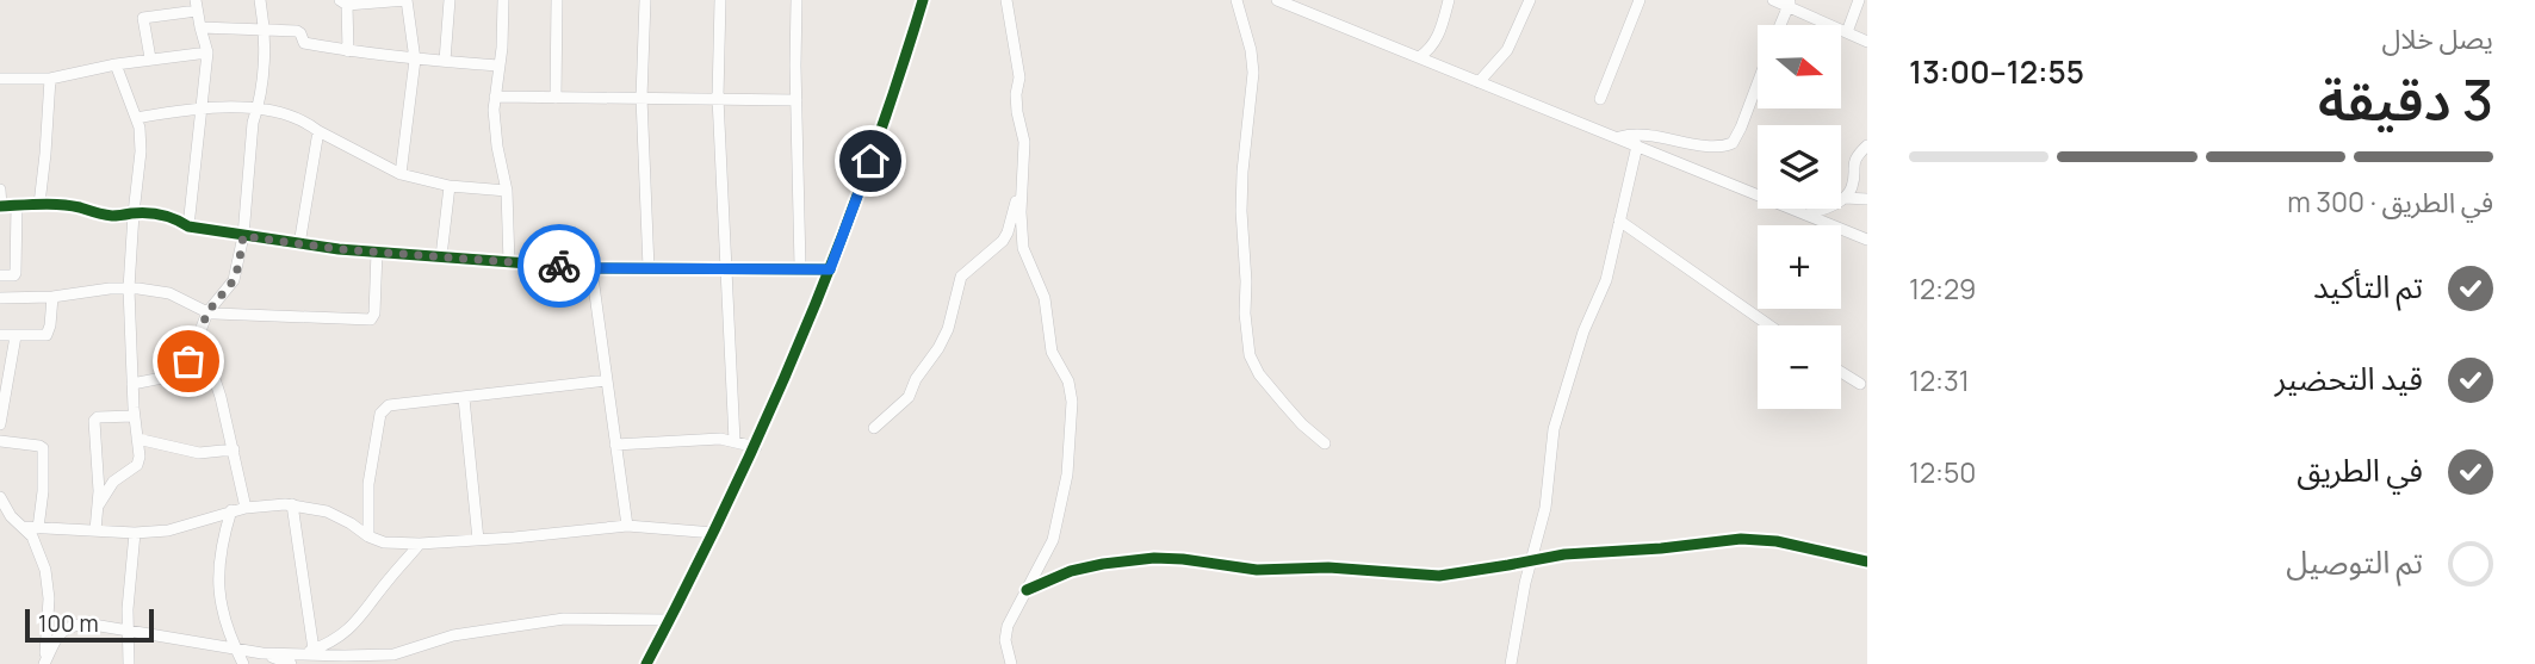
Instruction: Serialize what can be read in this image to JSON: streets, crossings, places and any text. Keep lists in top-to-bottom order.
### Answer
{
  "scale_bar": "100 m",
  "north": "right",
  "page": {
    "heading": ["3 دقيقة", "يصل خلال", "12:55–13:00"],
    "map_buttons": ["+", "−"],
    "bar": "في الطريق · 300 m",
    "list": [
      ["تم التأكيد", "12:29"],
      ["قيد التحضير", "12:31"],
      ["في الطريق", "12:50"],
      "تم التوصيل"
    ],
    "scale": "100 m"
  }
}
